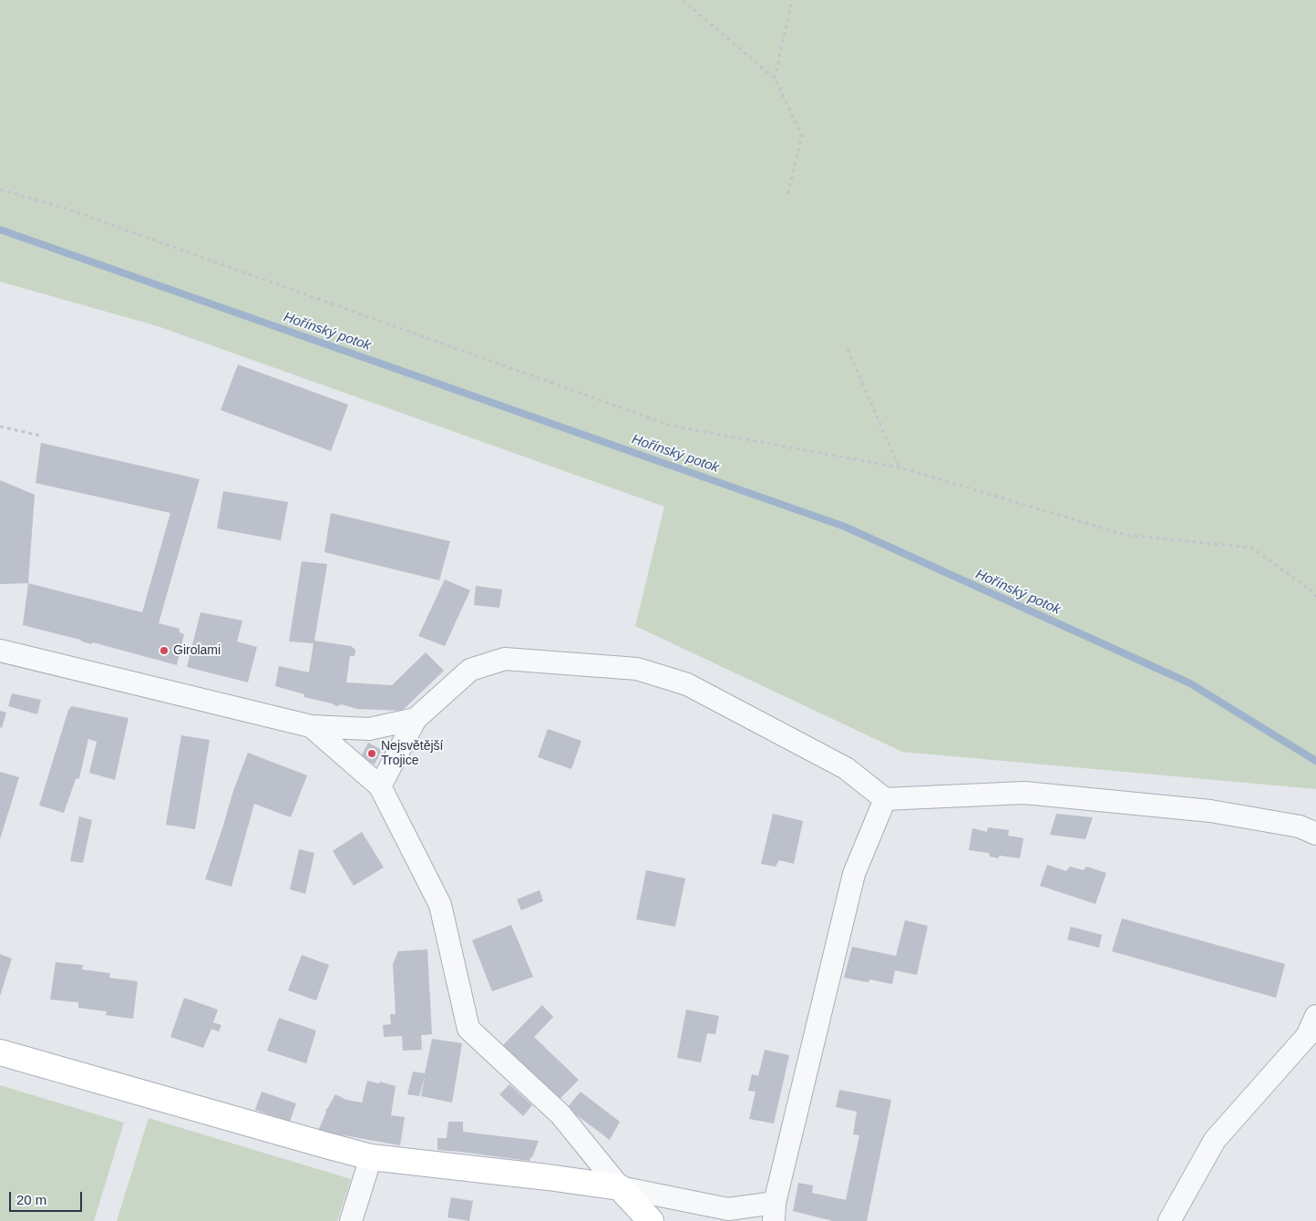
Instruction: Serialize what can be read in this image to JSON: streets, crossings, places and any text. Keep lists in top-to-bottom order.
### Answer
{
  "water": ["Hořínský potok"],
  "places": ["Girolami", "Nejsvětější Trojice"],
  "scale_bar": "20 m"
}
